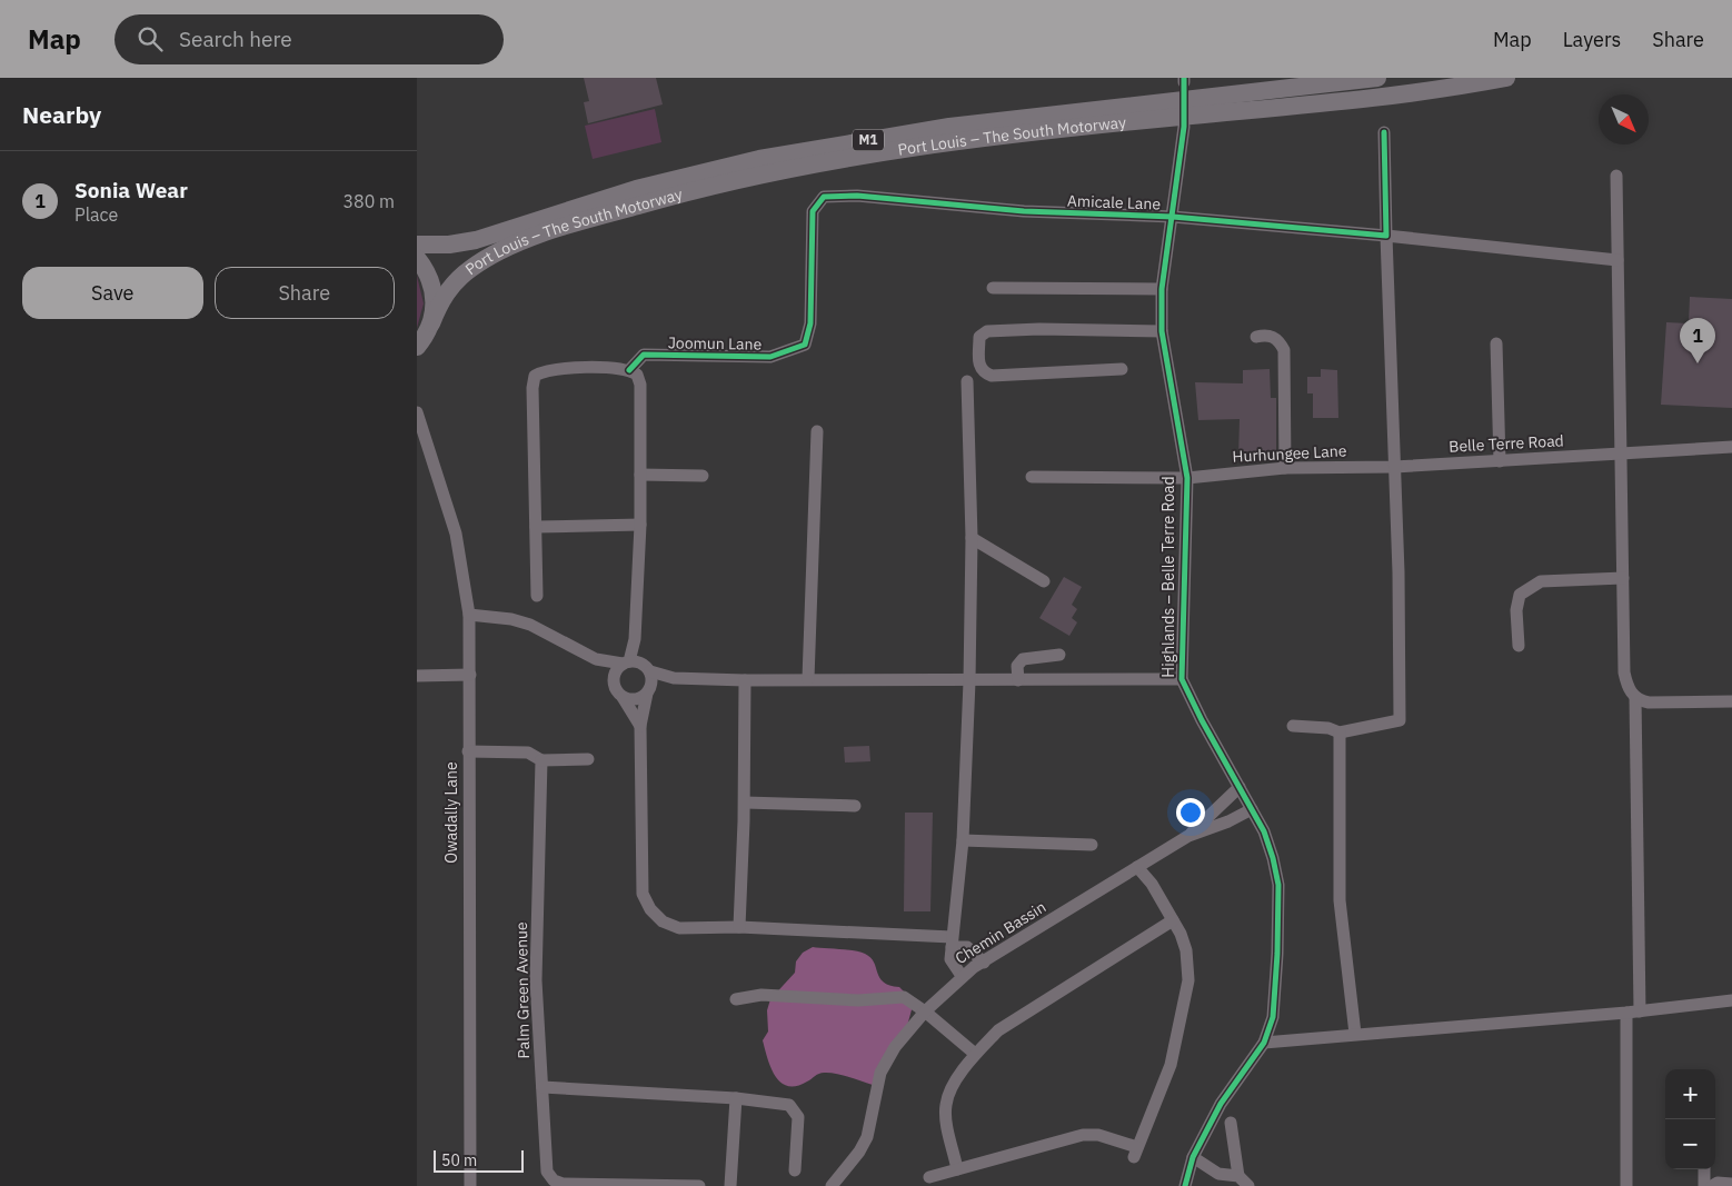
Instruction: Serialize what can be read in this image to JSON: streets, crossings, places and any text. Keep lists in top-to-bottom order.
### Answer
{
  "streets": {
    "highway": ["Port Louis – The South Motorway", "M1"],
    "street": [
      "Amicale Lane",
      "Joomun Lane",
      "Belle Terre Road",
      "Hurhungee Lane",
      "Highlands – Belle Terre Road",
      "Owadally Lane",
      "Chemin Bassin",
      "Palm Green Avenue"
    ]
  },
  "crossings": [
    ["Port Louis – The South Motorway", "M1"],
    ["Amicale Lane", "Joomun Lane"],
    ["Amicale Lane", "Highlands – Belle Terre Road"],
    ["Belle Terre Road", "Hurhungee Lane"],
    ["Hurhungee Lane", "Highlands – Belle Terre Road"]
  ],
  "scale_bar": "50 m",
  "north": "bottom right",
  "page": {
    "header": "Map",
    "search": "Search here",
    "nav": ["Map", "Layers", "Share"],
    "heading": "Nearby",
    "list": [
      {
        "mark": "1",
        "name": "Sonia Wear",
        "note": "Place",
        "value": "380 m"
      }
    ],
    "buttons": ["Save", "Share"],
    "pins": "1",
    "map_buttons": ["+", "−"],
    "scale": "50 m"
  }
}
